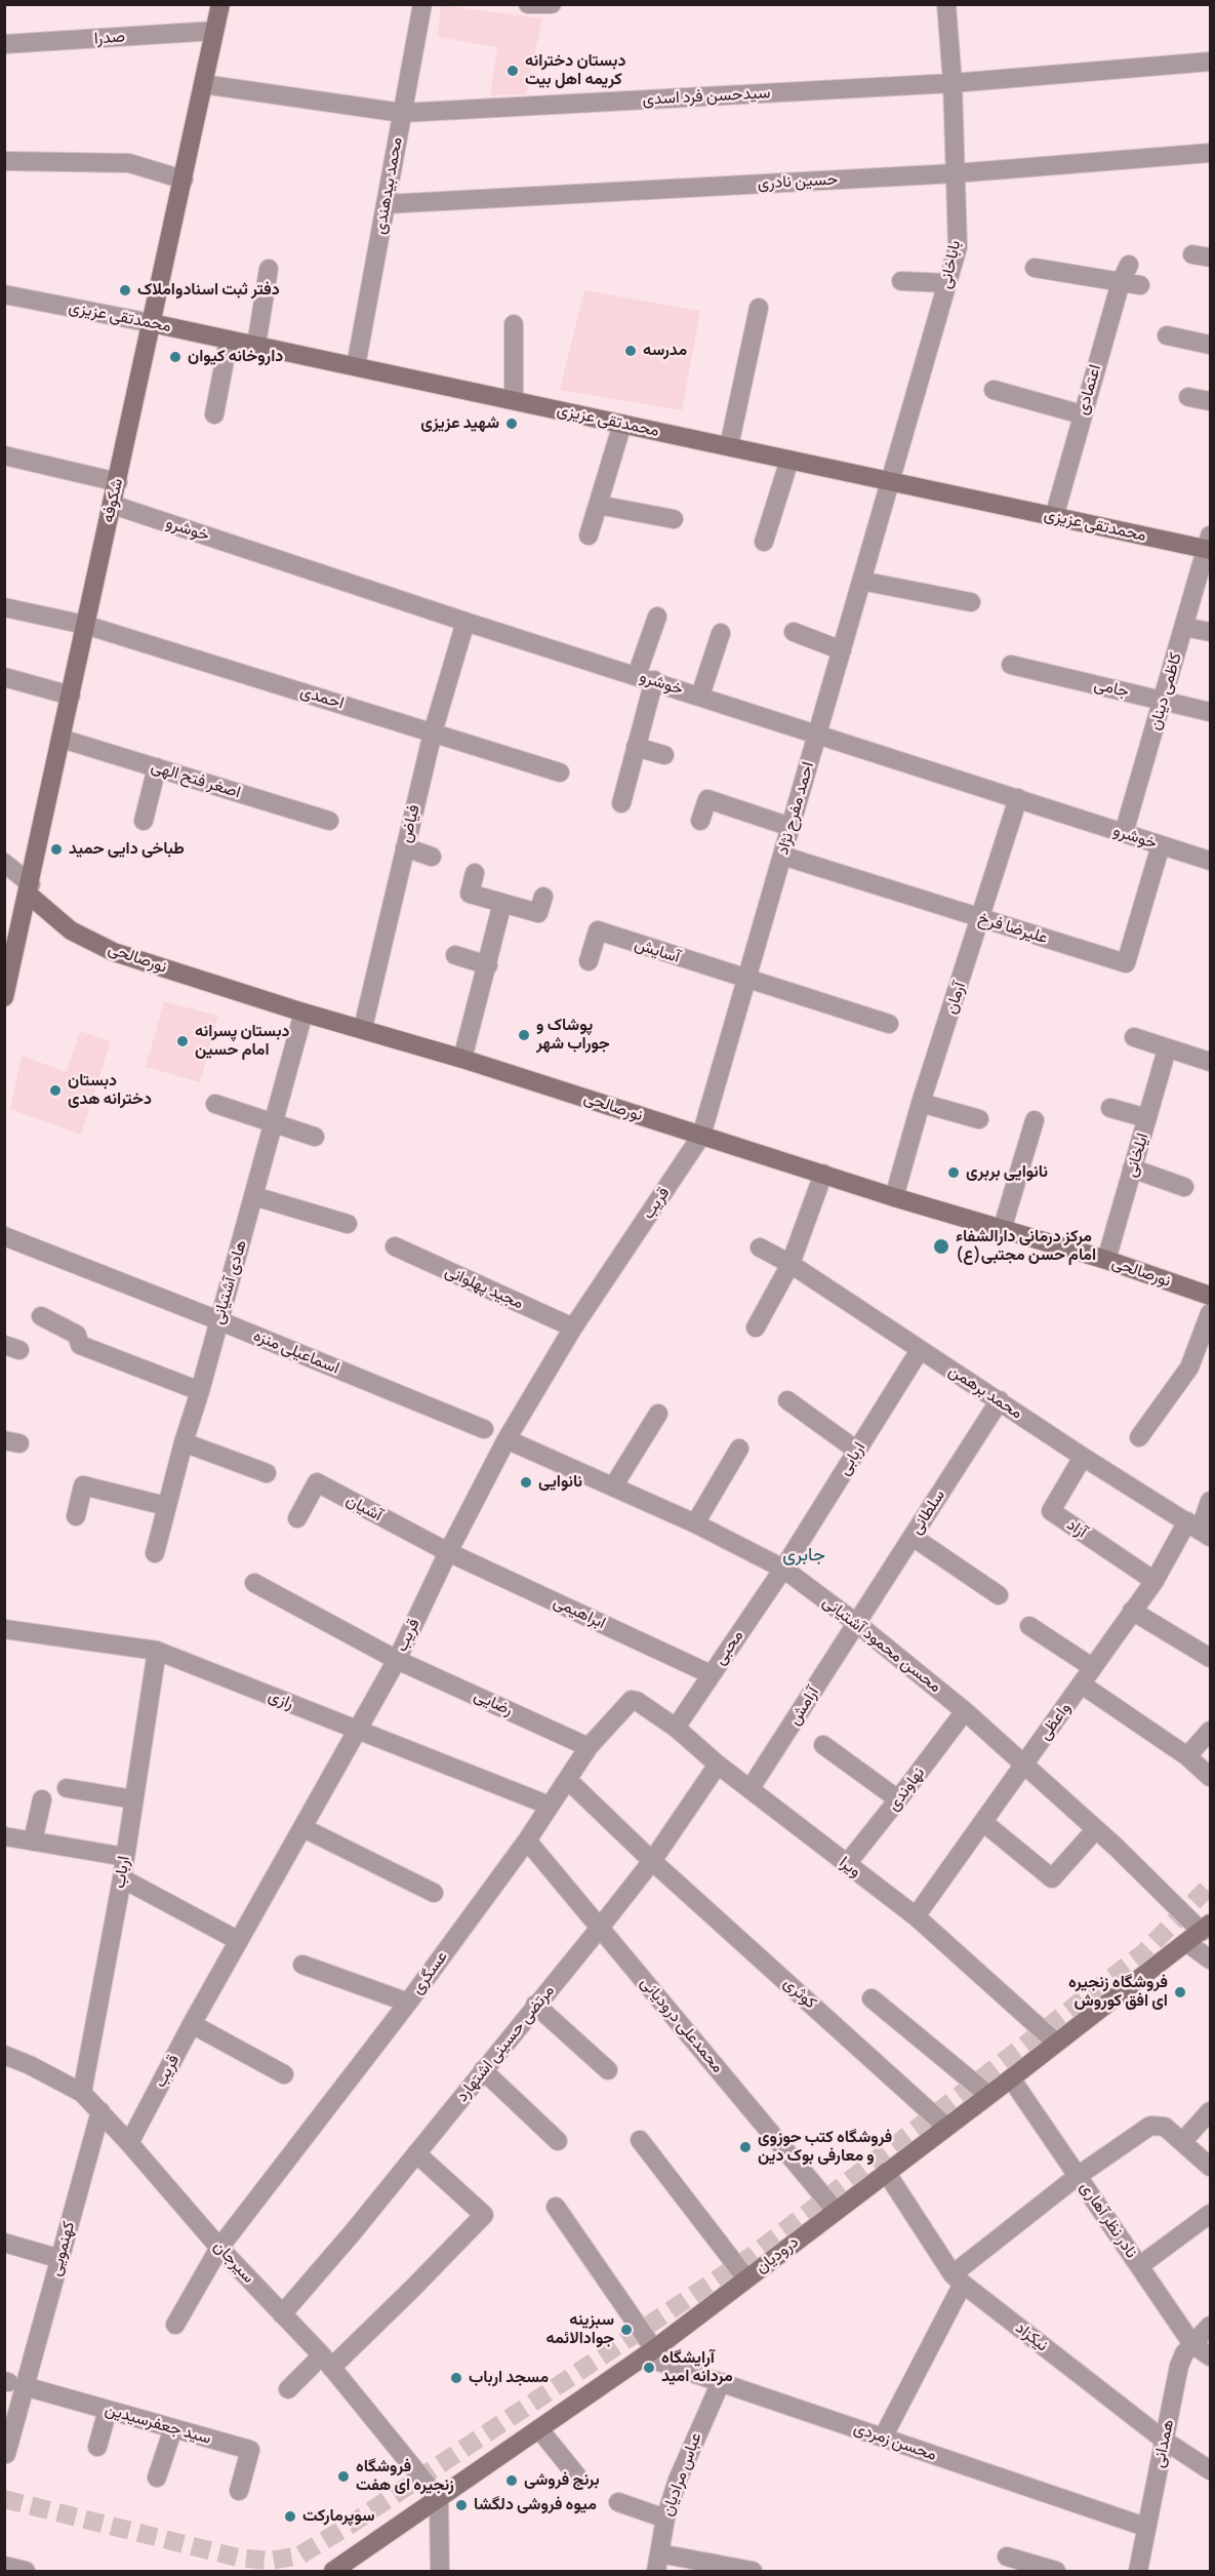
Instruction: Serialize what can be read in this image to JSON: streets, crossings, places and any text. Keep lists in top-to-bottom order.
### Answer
{
  "streets": {
    "main road": [
      "محمدتقی عزیزی",
      "شکوفه",
      "نورصالحی",
      "درودیان"
    ],
    "street": [
      "صدرا",
      "سیدحسن فرد اسدی",
      "حسین نادری",
      "محمد بیدهندی",
      "باباخانی",
      "اعتمادی",
      "خوشرو",
      "جامی",
      "کاظمی دینان",
      "احمدی",
      "اصغر فتح الهی",
      "احمد مفرح نژاد",
      "فیاض",
      "علیرضا فرخ",
      "آسایش",
      "آرمان",
      "ایلخانی",
      "قریب",
      "هادی آشتیانی",
      "مجید پهلوانی",
      "اسماعیلی منزه",
      "محمد برهمن",
      "اربابی",
      "آشیان",
      "سلطانی",
      "آزاد",
      "ابراهیمی",
      "محسن محمود آشتیانی",
      "محبی",
      "رازی",
      "رضایی",
      "آرامش",
      "واعظی",
      "نهاوندی",
      "ویرا",
      "ارباب",
      "عسگری",
      "کوثری",
      "محمدعلی درودیانی",
      "مرتضی حسینی اشتهارد",
      "نادر نظر آهاری",
      "کهنمویی",
      "سیرجان",
      "نیکزاد",
      "سید جعفرسیدین",
      "محسن زمردی",
      "همدانی",
      "عباس مرادیان"
    ]
  },
  "crossings": [
    ["صدرا", "شکوفه"],
    ["سیدحسن فرد اسدی", "محمد بیدهندی"],
    ["سیدحسن فرد اسدی", "باباخانی"],
    ["سیدحسن فرد اسدی", "شکوفه"],
    ["حسین نادری", "محمد بیدهندی"],
    ["حسین نادری", "باباخانی"],
    ["محمد بیدهندی", "محمدتقی عزیزی"],
    ["باباخانی", "محمدتقی عزیزی"],
    ["باباخانی", "احمد مفرح نژاد"],
    ["محمدتقی عزیزی", "اعتمادی"],
    ["محمدتقی عزیزی", "شکوفه"],
    ["محمدتقی عزیزی", "کاظمی دینان"],
    ["محمدتقی عزیزی", "احمد مفرح نژاد"],
    ["شکوفه", "خوشرو"],
    ["شکوفه", "احمدی"],
    ["شکوفه", "اصغر فتح الهی"],
    ["شکوفه", "نورصالحی"],
    ["خوشرو", "کاظمی دینان"],
    ["خوشرو", "احمد مفرح نژاد"],
    ["خوشرو", "فیاض"],
    ["خوشرو", "علیرضا فرخ"],
    ["خوشرو", "آرمان"],
    ["جامی", "کاظمی دینان"],
    ["احمدی", "فیاض"],
    ["احمد مفرح نژاد", "علیرضا فرخ"],
    ["احمد مفرح نژاد", "آسایش"],
    ["احمد مفرح نژاد", "نورصالحی"],
    ["احمد مفرح نژاد", "قریب"],
    ["فیاض", "نورصالحی"],
    ["علیرضا فرخ", "آرمان"],
    ["نورصالحی", "آرمان"],
    ["نورصالحی", "ایلخانی"],
    ["نورصالحی", "قریب"],
    ["نورصالحی", "هادی آشتیانی"],
    ["قریب", "مجید پهلوانی"],
    ["قریب", "آشیان"],
    ["قریب", "ابراهیمی"],
    ["قریب", "محسن محمود آشتیانی"],
    ["قریب", "رازی"],
    ["قریب", "رضایی"],
    ["قریب", "سیرجان"],
    ["هادی آشتیانی", "اسماعیلی منزه"],
    ["محمد برهمن", "اربابی"],
    ["محمد برهمن", "سلطانی"],
    ["محمد برهمن", "آزاد"],
    ["محمد برهمن", "واعظی"],
    ["اربابی", "محسن محمود آشتیانی"],
    ["اربابی", "محبی"],
    ["آشیان", "ابراهیمی"],
    ["سلطانی", "محسن محمود آشتیانی"],
    ["سلطانی", "آرامش"],
    ["آزاد", "واعظی"],
    ["ابراهیمی", "محبی"],
    ["محسن محمود آشتیانی", "محبی"],
    ["محسن محمود آشتیانی", "آرامش"],
    ["محسن محمود آشتیانی", "واعظی"],
    ["محسن محمود آشتیانی", "نهاوندی"],
    ["محسن محمود آشتیانی", "درودیان"],
    ["محبی", "ویرا"],
    ["رازی", "ارباب"],
    ["رازی", "عسگری"],
    ["رضایی", "عسگری"],
    ["آرامش", "ویرا"],
    ["واعظی", "ویرا"],
    ["نهاوندی", "ویرا"],
    ["ویرا", "عسگری"],
    ["ویرا", "مرتضی حسینی اشتهارد"],
    ["ویرا", "درودیان"],
    ["ارباب", "سیرجان"],
    ["عسگری", "محمدعلی درودیانی"],
    ["عسگری", "سیرجان"],
    ["کوثری", "مرتضی حسینی اشتهارد"],
    ["کوثری", "درودیان"],
    ["محمدعلی درودیانی", "مرتضی حسینی اشتهارد"],
    ["محمدعلی درودیانی", "درودیان"],
    ["مرتضی حسینی اشتهارد", "سیرجان"],
    ["نادر نظر آهاری", "درودیان"],
    ["نادر نظر آهاری", "همدانی"],
    ["کهنمویی", "سیرجان"],
    ["کهنمویی", "سید جعفرسیدین"],
    ["درودیان", "سیرجان"],
    ["درودیان", "نیکزاد"],
    ["درودیان", "محسن زمردی"],
    ["نیکزاد", "همدانی"],
    ["محسن زمردی", "همدانی"],
    ["محسن زمردی", "عباس مرادیان"]
  ],
  "districts": ["جابری"],
  "places": [
    "دبستان دخترانه کریمه اهل بیت",
    "دفتر ثبت اسنادواملاک",
    "مدرسه",
    "داروخانه کیوان",
    "شهید عزیزی",
    "طباخی دایی حمید",
    "پوشاک و جوراب شهر",
    "دبستان پسرانه امام حسین",
    "دبستان دخترانه هدی",
    "نانوایی بربری",
    "مرکز درمانی دارالشفاء امام حسن مجتبی(ع)",
    "نانوایی",
    "فروشگاه زنجیره ای افق کوروش",
    "فروشگاه کتب حوزوی و معارفی بوک دین",
    "سبزینه جوادالائمه",
    "آرایشگاه مردانه امید",
    "مسجد ارباب",
    "فروشگاه زنجیره ای هفت",
    "برنج فروشی",
    "میوه فروشی دلگشا",
    "سوپرمارکت"
  ]
}
